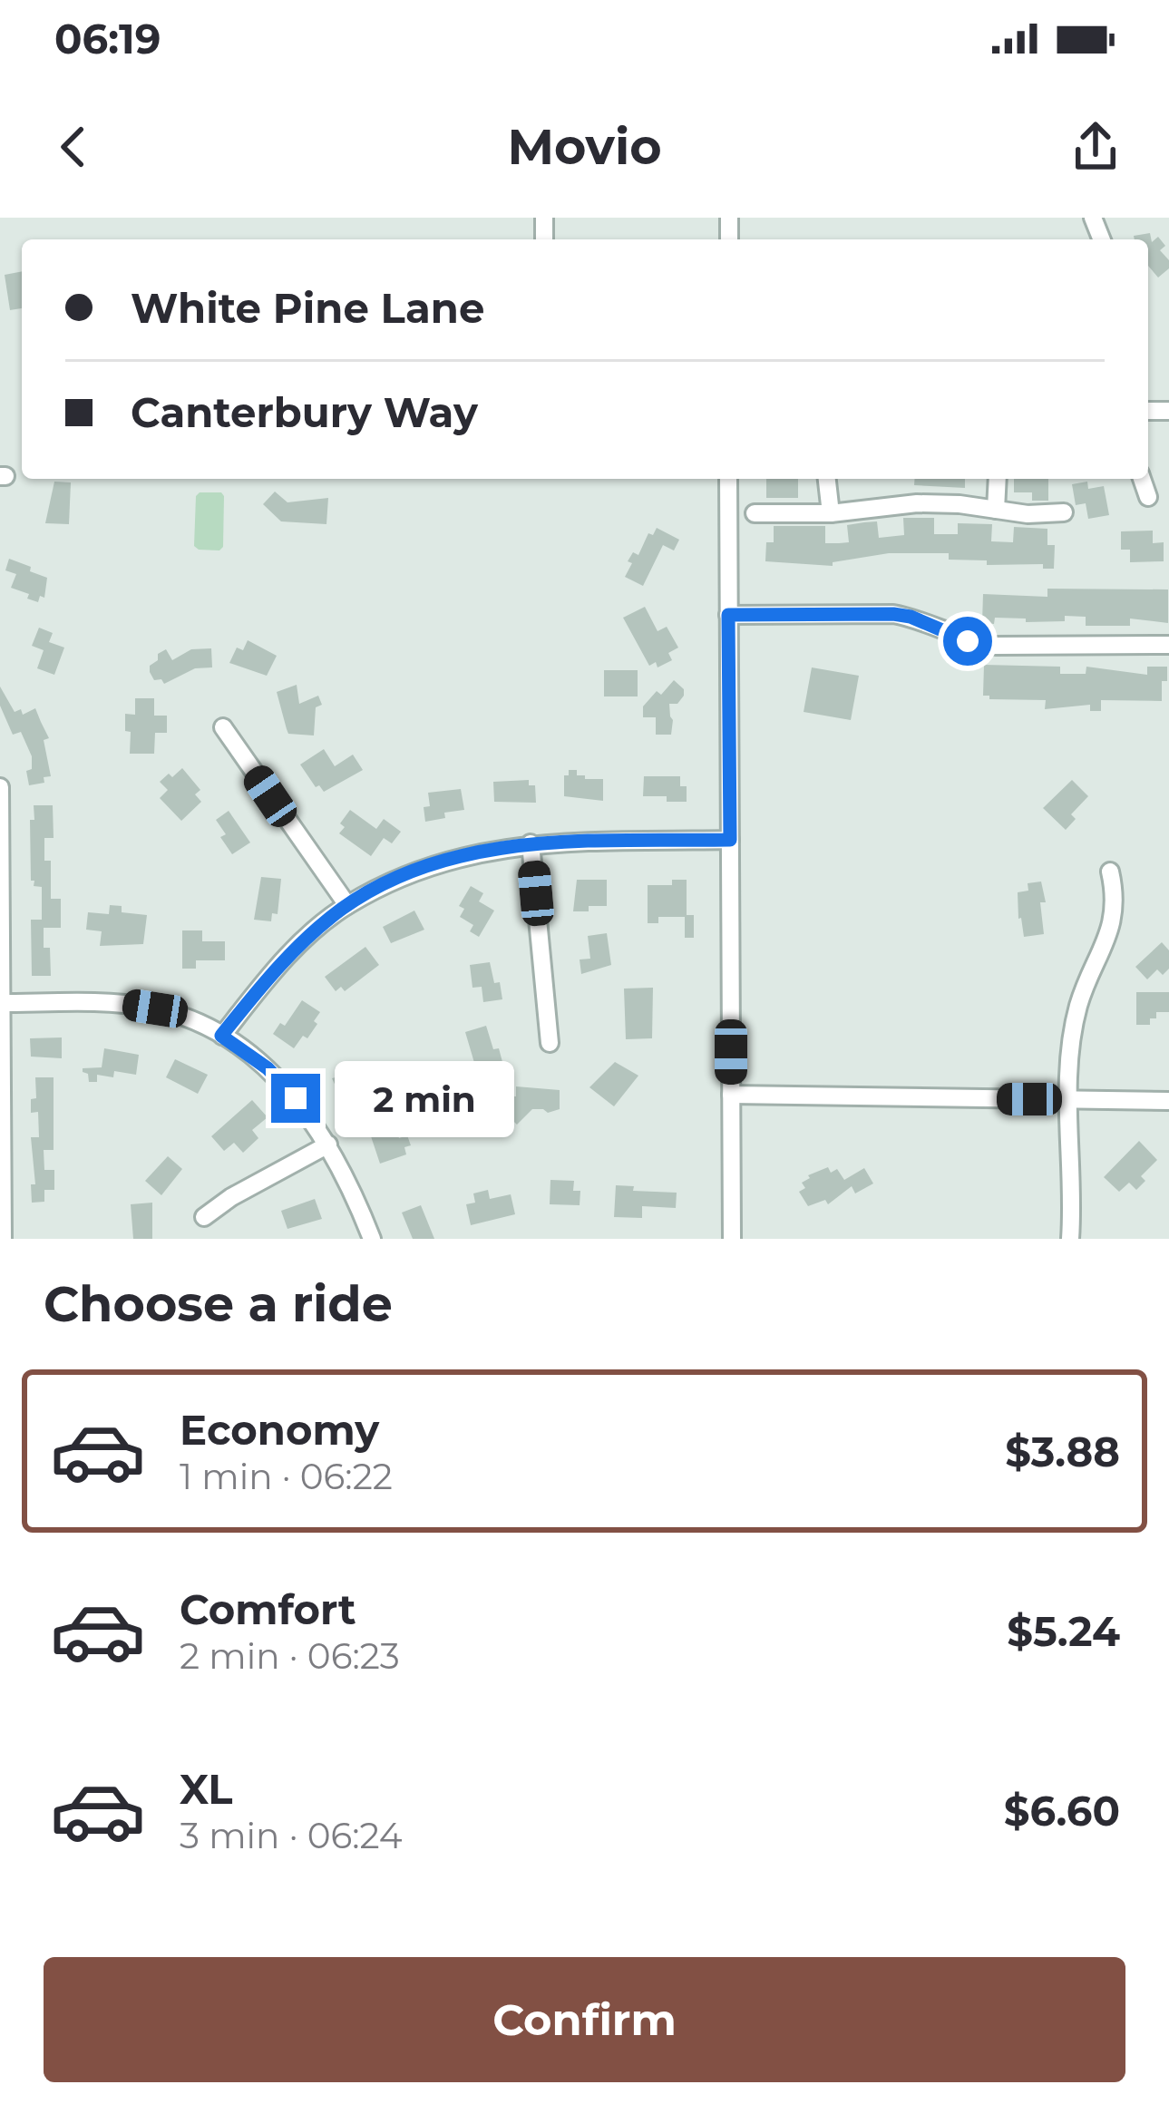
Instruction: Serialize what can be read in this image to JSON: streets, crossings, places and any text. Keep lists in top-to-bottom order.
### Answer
{
  "page": {
    "status": "06:19",
    "header": "Movio",
    "banner": ["White Pine Lane", "Canterbury Way"],
    "bubble": "2 min",
    "heading": "Choose a ride",
    "list": [
      {
        "name": "Economy",
        "note": "1 min · 06:22",
        "value": "$3.88"
      },
      {
        "name": "Comfort",
        "note": "2 min · 06:23",
        "value": "$5.24"
      },
      {
        "name": "XL",
        "note": "3 min · 06:24",
        "value": "$6.60"
      }
    ],
    "buttons": "Confirm"
  }
}
